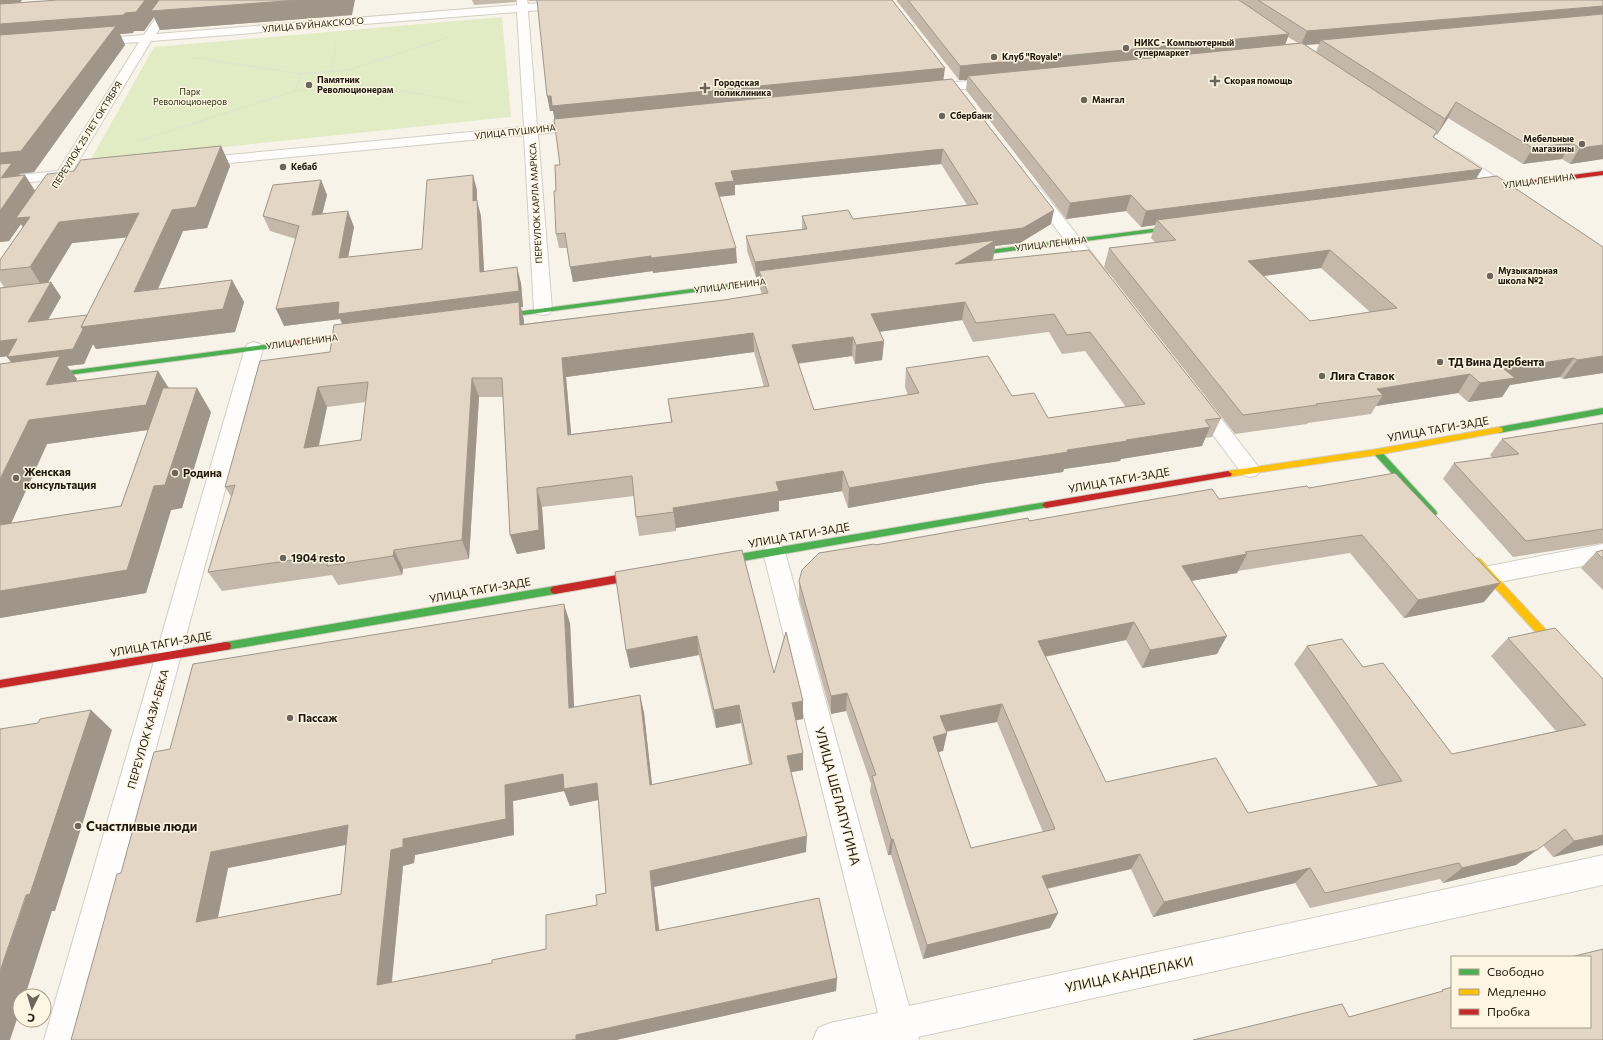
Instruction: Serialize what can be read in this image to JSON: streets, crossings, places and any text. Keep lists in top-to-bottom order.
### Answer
{
  "streets": {
    "street": [
      "УЛИЦА БУЙНАКСКОГО",
      "УЛИЦА ПУШКИНА",
      "ПЕРЕУЛОК 25 ЛЕТ ОКТЯБРЯ",
      "УЛИЦА ЛЕНИНА",
      "ПЕРЕУЛОК КАРЛА МАРКСА",
      "УЛИЦА ТАГИ-ЗАДЕ",
      "ПЕРЕУЛОК КАЗИ-БЕКА",
      "УЛИЦА ШЕЛАПУГИНА",
      "УЛИЦА КАНДЕЛАКИ"
    ]
  },
  "crossings": [
    ["УЛИЦА БУЙНАКСКОГО", "ПЕРЕУЛОК 25 ЛЕТ ОКТЯБРЯ"],
    ["УЛИЦА БУЙНАКСКОГО", "ПЕРЕУЛОК КАРЛА МАРКСА"],
    ["УЛИЦА ПУШКИНА", "ПЕРЕУЛОК КАРЛА МАРКСА"],
    ["УЛИЦА ЛЕНИНА", "ПЕРЕУЛОК КАРЛА МАРКСА"],
    ["УЛИЦА ЛЕНИНА", "ПЕРЕУЛОК КАЗИ-БЕКА"],
    ["УЛИЦА ТАГИ-ЗАДЕ", "ПЕРЕУЛОК КАЗИ-БЕКА"],
    ["УЛИЦА ТАГИ-ЗАДЕ", "УЛИЦА ШЕЛАПУГИНА"],
    ["УЛИЦА ШЕЛАПУГИНА", "УЛИЦА КАНДЕЛАКИ"]
  ],
  "parks": ["Парк Революционеров"],
  "places": {
    "other": [
      "НИКС - Компьютерный супермаркет",
      "Клуб \"Royale\"",
      "Памятник Революционерам",
      "Мангал",
      "Сбербанк",
      "Мебельные магазины",
      "Кебаб",
      "Музыкальная школа №2",
      "ТД Вина Дербента",
      "Лига Ставок",
      "Родина",
      "Женская консультация",
      "1904 resto",
      "Пассаж",
      "Счастливые люди"
    ],
    "health": ["Скорая помощь", "Городская поликлиника"]
  },
  "legend": ["Свободно", "Медленно", "Пробка"],
  "north": "bottom"
}
